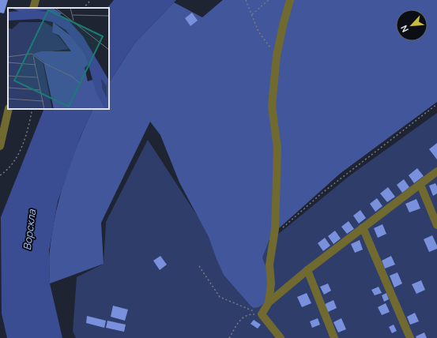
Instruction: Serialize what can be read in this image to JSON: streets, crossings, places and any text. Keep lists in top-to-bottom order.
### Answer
{
  "water": ["Ворскла"],
  "north": "bottom left"
}
